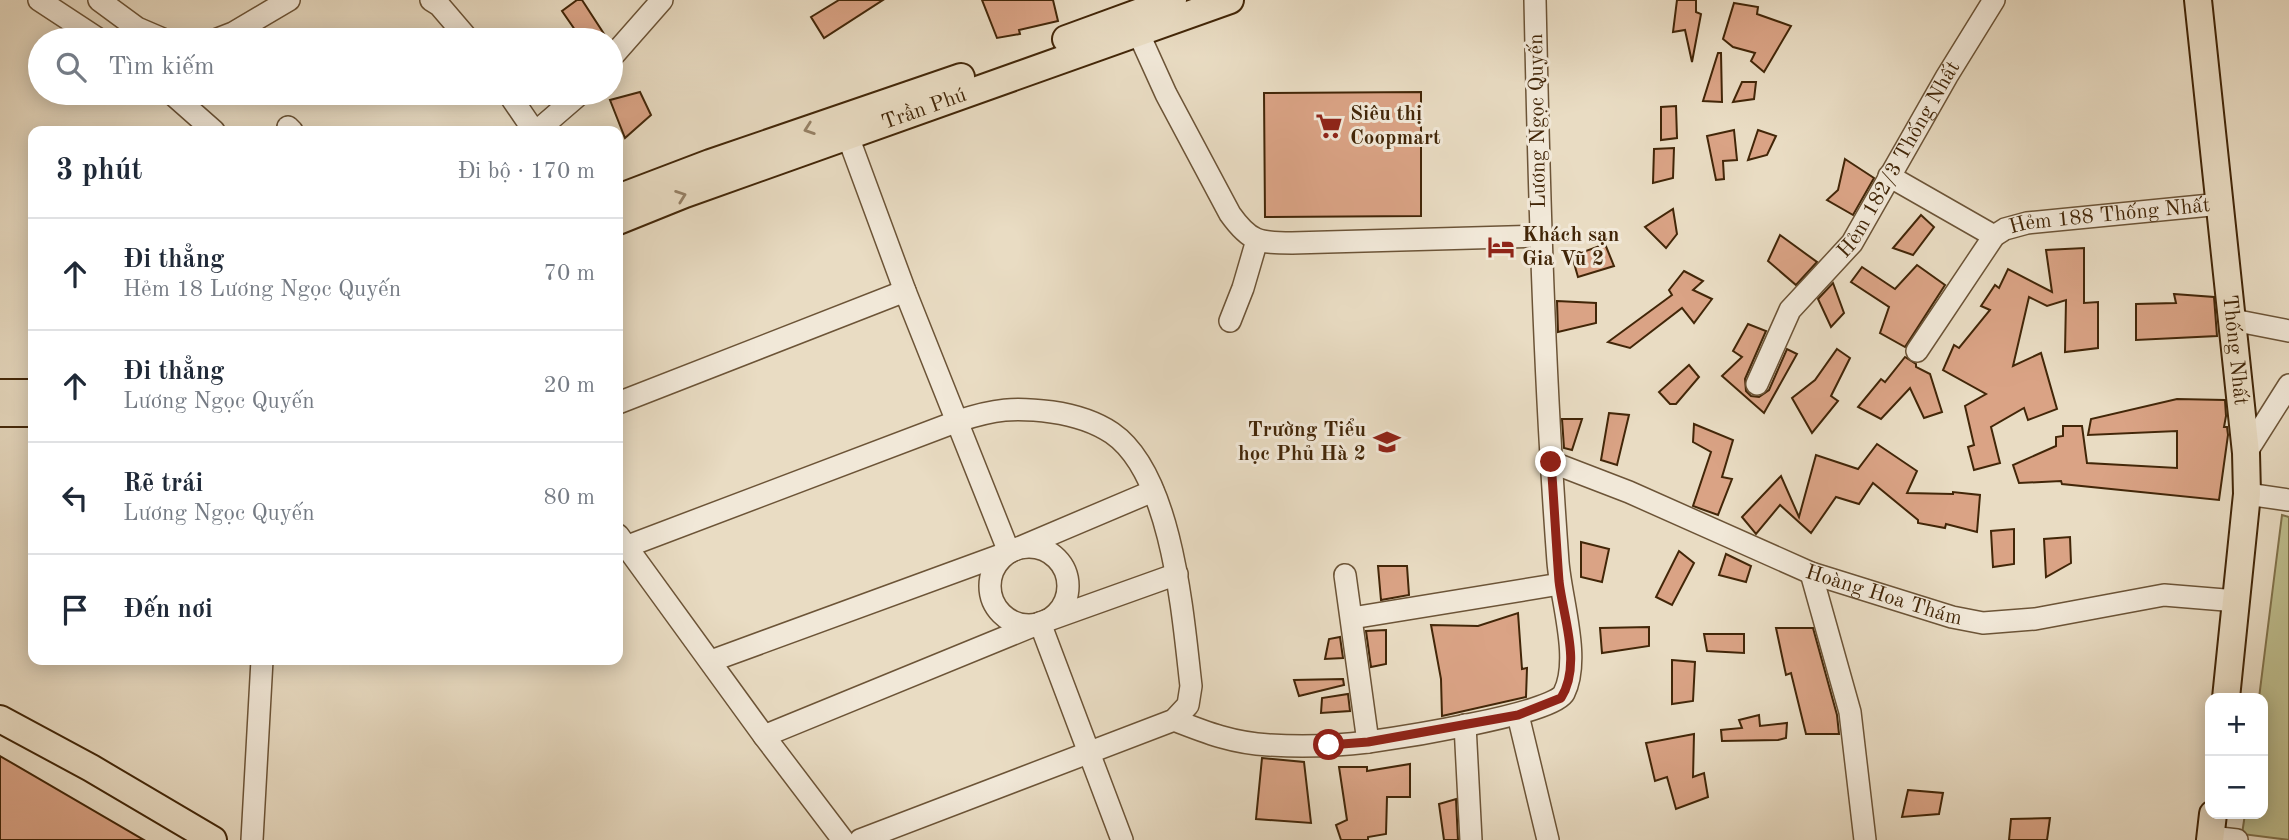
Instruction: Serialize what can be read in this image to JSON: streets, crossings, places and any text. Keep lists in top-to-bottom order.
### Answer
{
  "streets": {
    "main road": ["Trần Phú", "Thống Nhất"],
    "street": [
      "Lương Ngọc Quyến",
      "Hẻm 182/3 Thống Nhất",
      "Hẻm 188 Thống Nhất",
      "Hoàng Hoa Thám"
    ]
  },
  "crossings": [
    ["Lương Ngọc Quyến", "Hoàng Hoa Thám"],
    ["Hẻm 182/3 Thống Nhất", "Hẻm 188 Thống Nhất"],
    ["Hẻm 188 Thống Nhất", "Thống Nhất"],
    ["Thống Nhất", "Hoàng Hoa Thám"]
  ],
  "places": {
    "supermarket": ["Siêu thị Coopmart"],
    "hotel": ["Khách sạn Gia Vũ 2"],
    "school or university": ["Trường Tiểu học Phủ Hà 2"]
  },
  "page": {
    "search": "Tìm kiếm",
    "heading": ["3 phút", "Đi bộ · 170 m"],
    "list": [
      ["Đi thẳng", "Hẻm 18 Lương Ngọc Quyến", "70 m"],
      ["Đi thẳng", "Lương Ngọc Quyến", "20 m"],
      ["Rẽ trái", "Lương Ngọc Quyến", "80 m"],
      "Đến nơi"
    ],
    "map_buttons": ["+", "−"]
  }
}
